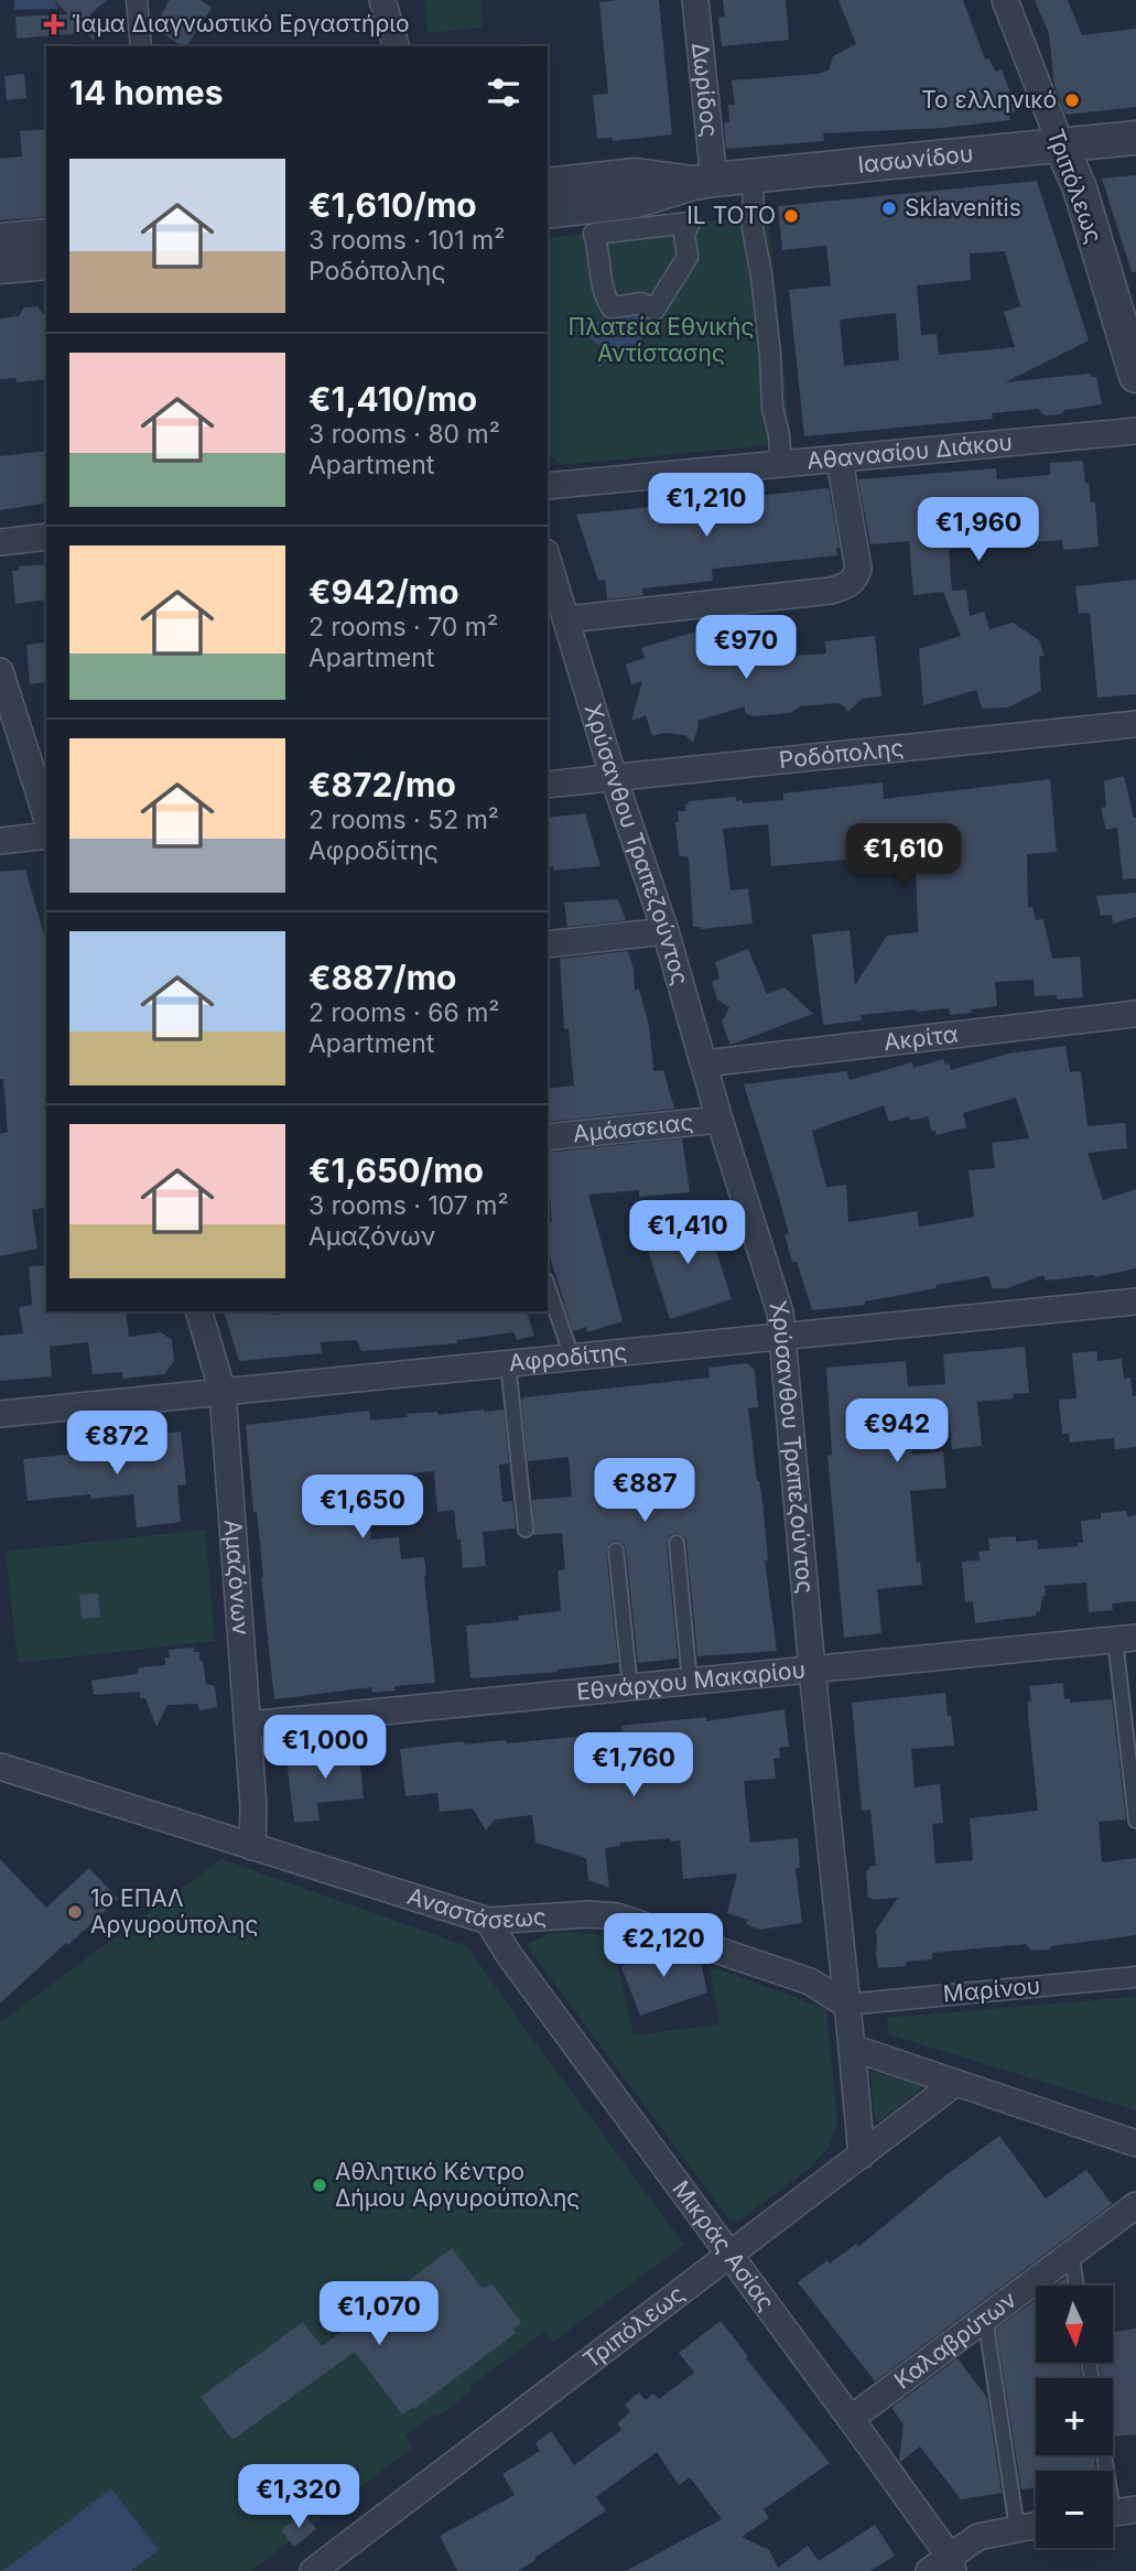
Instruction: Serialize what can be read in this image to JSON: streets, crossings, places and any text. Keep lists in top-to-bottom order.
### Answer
{
  "streets": {
    "street": [
      "Δωρίδος",
      "Ιασωνίδου",
      "Τριπόλεως",
      "Αθανασίου Διάκου",
      "Ροδόπολης",
      "Χρύσανθου Τραπεζούντος",
      "Ακρίτα",
      "Αμάσσειας",
      "Αφροδίτης",
      "Αμαζόνων",
      "Εθνάρχου Μακαρίου",
      "Αναστάσεως",
      "Μαρίνου",
      "Μικράς Ασίας",
      "Καλαβρύτων"
    ]
  },
  "crossings": [
    ["Δωρίδος", "Ιασωνίδου"],
    ["Ιασωνίδου", "Τριπόλεως"],
    ["Τριπόλεως", "Μικράς Ασίας"],
    ["Ροδόπολης", "Χρύσανθου Τραπεζούντος"],
    ["Χρύσανθου Τραπεζούντος", "Ακρίτα"],
    ["Χρύσανθου Τραπεζούντος", "Αμάσσειας"],
    ["Χρύσανθου Τραπεζούντος", "Αφροδίτης"],
    ["Χρύσανθου Τραπεζούντος", "Εθνάρχου Μακαρίου"],
    ["Χρύσανθου Τραπεζούντος", "Αναστάσεως"],
    ["Χρύσανθου Τραπεζούντος", "Μαρίνου"],
    ["Αφροδίτης", "Αμαζόνων"],
    ["Αμαζόνων", "Εθνάρχου Μακαρίου"],
    ["Αμαζόνων", "Αναστάσεως"],
    ["Αναστάσεως", "Μαρίνου"],
    ["Αναστάσεως", "Μικράς Ασίας"],
    ["Μικράς Ασίας", "Καλαβρύτων"]
  ],
  "parks": ["Πλατεία Εθνικής Αντίστασης"],
  "places": {
    "health": ["Ίαμα Διαγνωστικό Εργαστήριο"],
    "other": [
      "Το ελληνικό",
      "Sklavenitis",
      "IL TOTO",
      "1o ΕΠΑΛ Αργυρούπολης",
      "Αθλητικό Κέντρο Δήμου Αργυρούπολης"
    ]
  },
  "north": "bottom",
  "page": {
    "heading": "14 homes",
    "list": [
      {
        "name": "€1,610/mo",
        "note": "3 rooms · 101 m² · Ροδόπολης"
      },
      {
        "name": "€1,410/mo",
        "note": "3 rooms · 80 m² · Apartment"
      },
      {
        "name": "€942/mo",
        "note": "2 rooms · 70 m² · Apartment"
      },
      {
        "name": "€872/mo",
        "note": "2 rooms · 52 m² · Αφροδίτης"
      },
      {
        "name": "€887/mo",
        "note": "2 rooms · 66 m² · Apartment"
      },
      {
        "name": "€1,650/mo",
        "note": "3 rooms · 107 m² · Αμαζόνων"
      }
    ],
    "price": [
      "€1,210",
      "€1,960",
      "€970",
      "€1,610",
      "€1,410",
      "€942",
      "€872",
      "€887",
      "€1,650",
      "€1,000",
      "€1,760",
      "€2,120",
      "€1,070",
      "€1,320"
    ],
    "map_buttons": ["+", "−"]
  }
}
